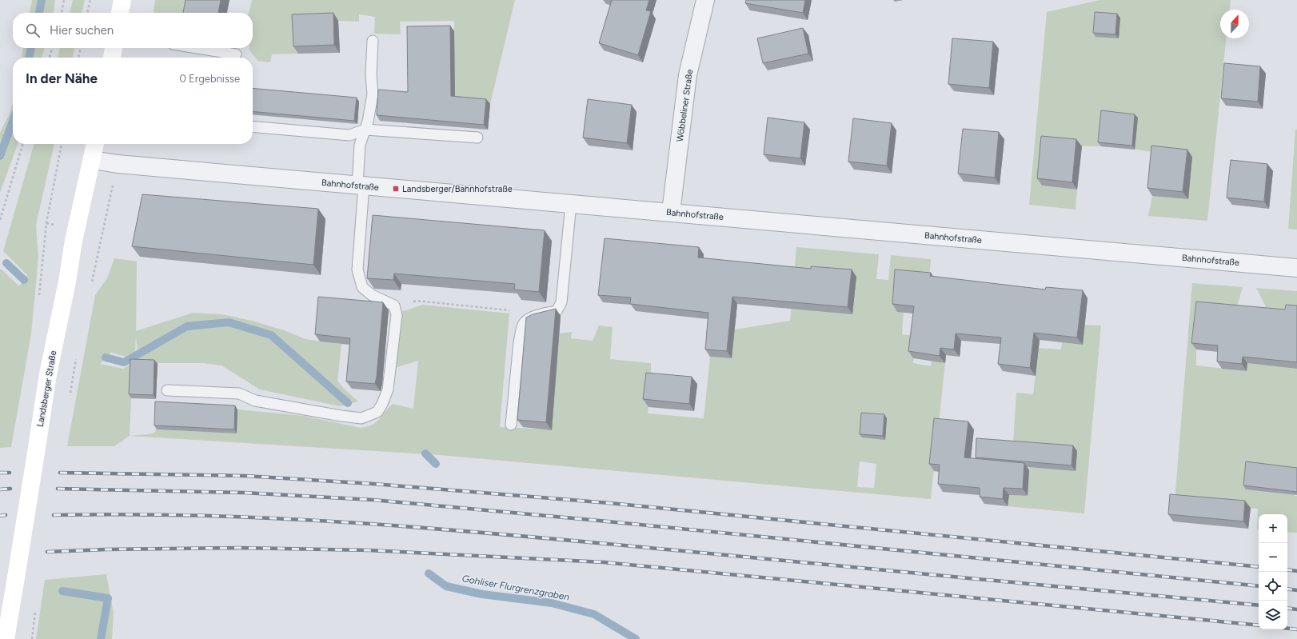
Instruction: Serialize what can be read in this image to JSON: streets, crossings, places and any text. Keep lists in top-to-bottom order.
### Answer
{
  "streets": {
    "street": ["Wöbbeliner Straße", "Bahnhofstraße", "Landsberger Straße"]
  },
  "crossings": [
    ["Wöbbeliner Straße", "Bahnhofstraße"],
    ["Bahnhofstraße", "Landsberger Straße"]
  ],
  "water": ["Gohliser Flurgrenzgraben"],
  "places": {
    "transit": ["Landsberger/Bahnhofstraße"]
  },
  "north": "top",
  "page": {
    "search": "Hier suchen",
    "heading": ["In der Nähe", "0 Ergebnisse"],
    "map_buttons": ["+", "−"]
  }
}
